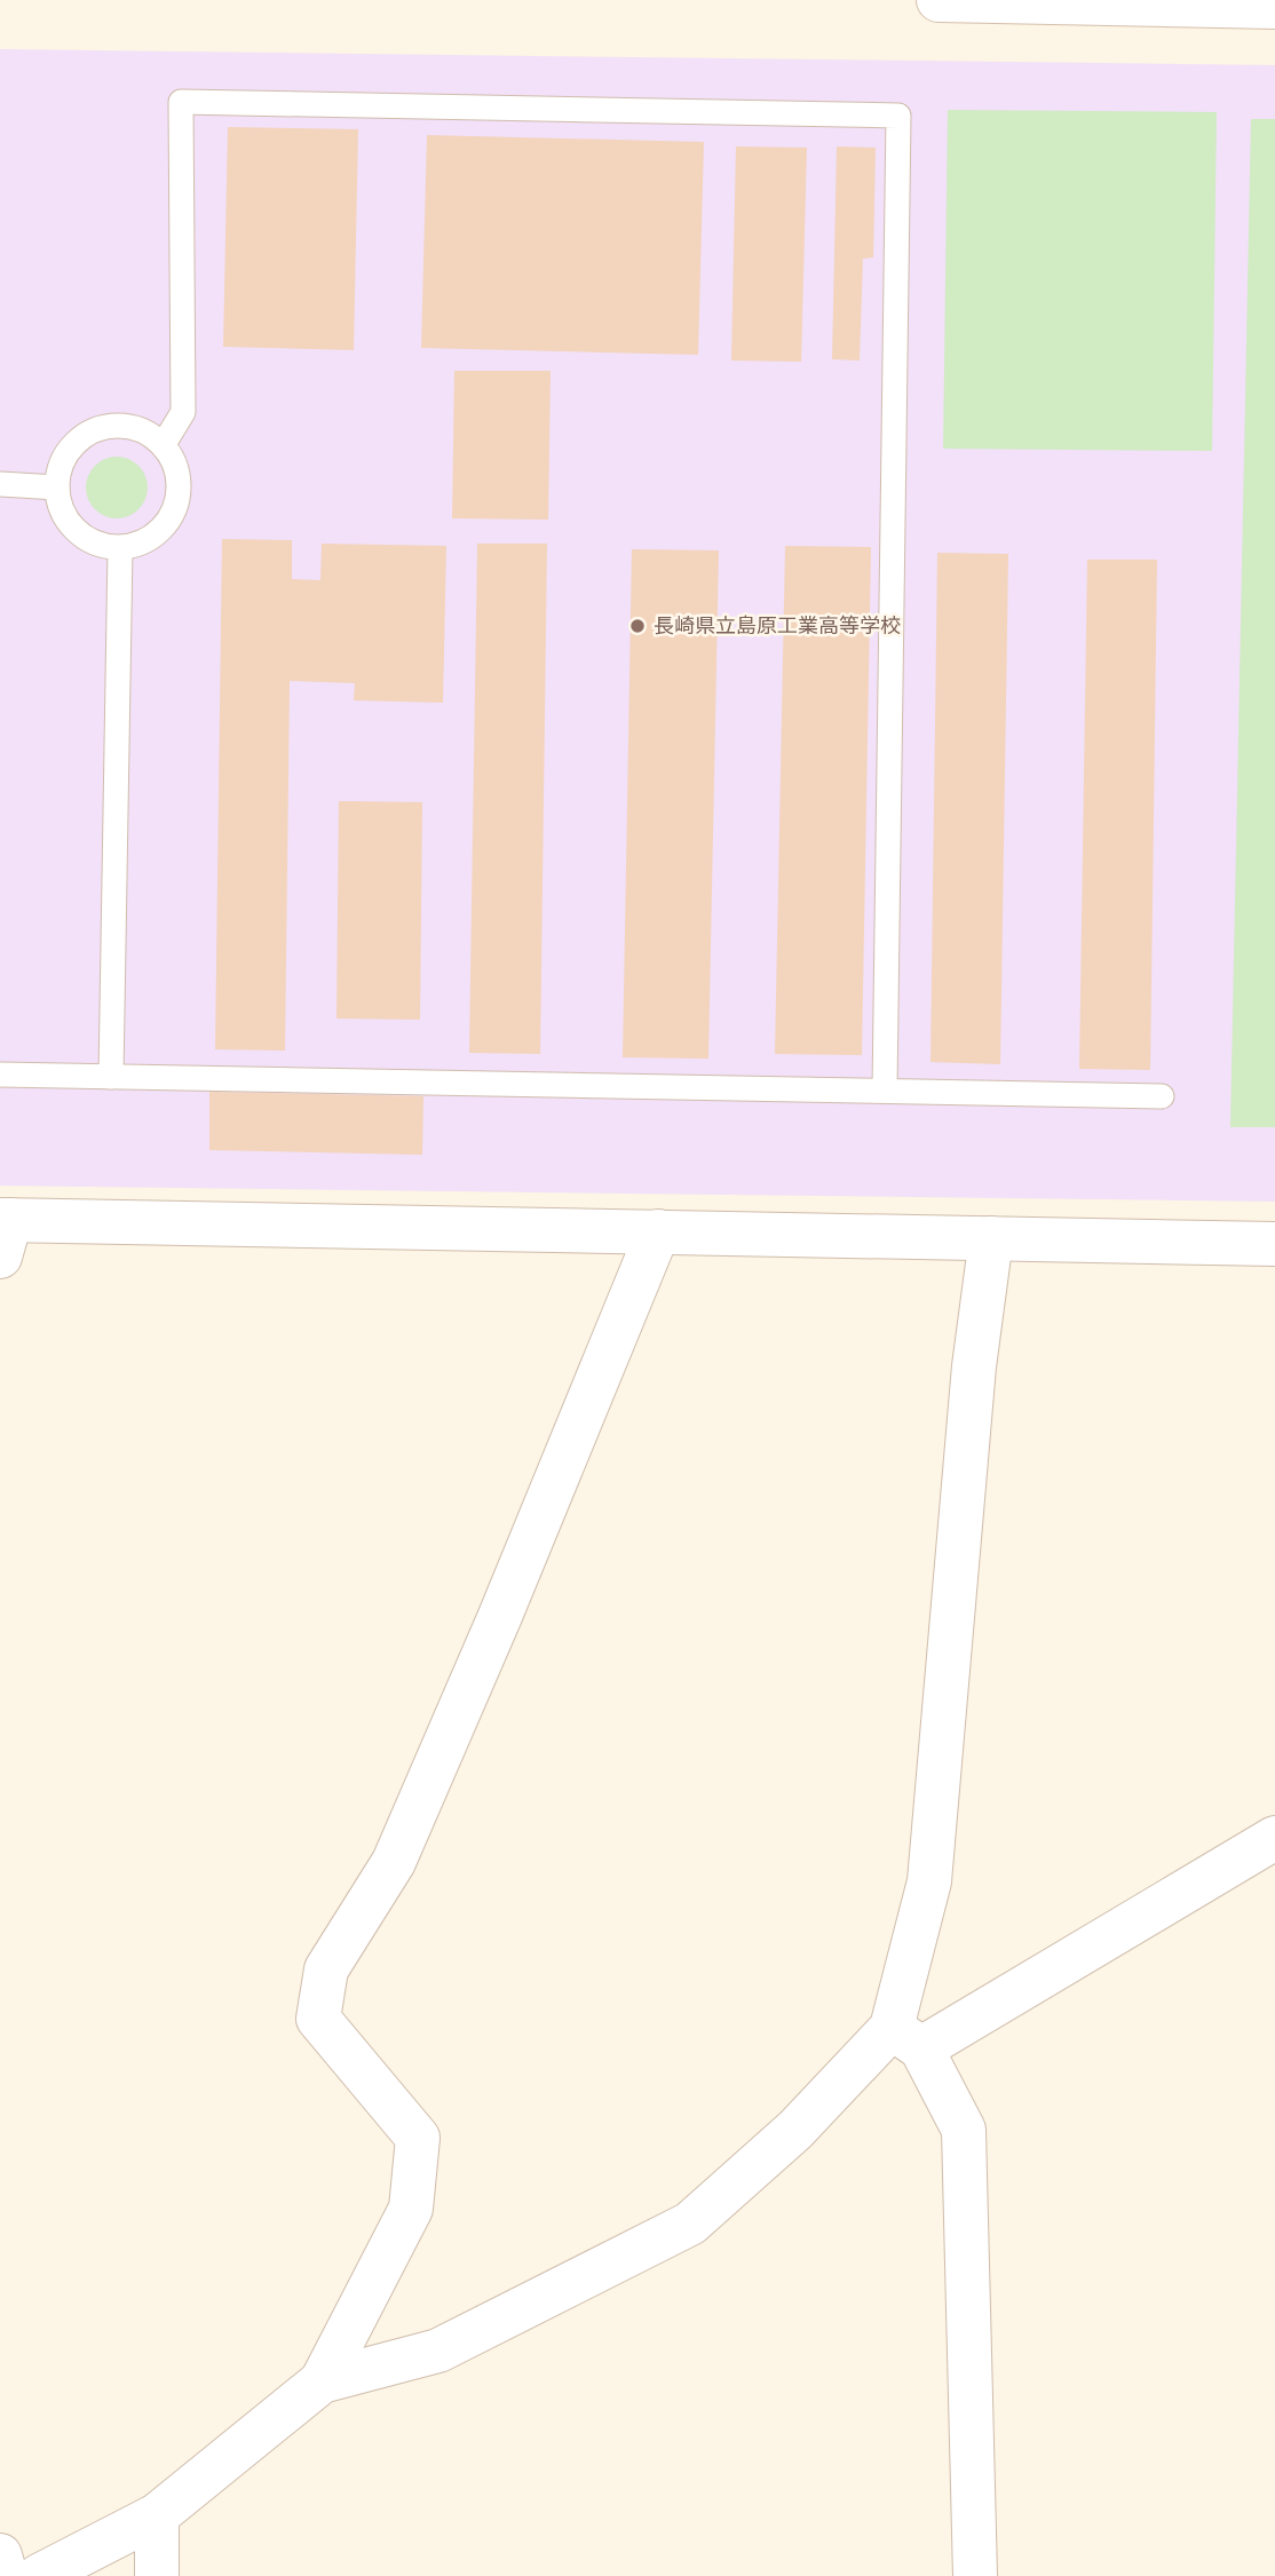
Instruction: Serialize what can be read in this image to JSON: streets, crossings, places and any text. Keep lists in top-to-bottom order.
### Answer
{
  "places": ["長崎県立島原工業高等学校"]
}
